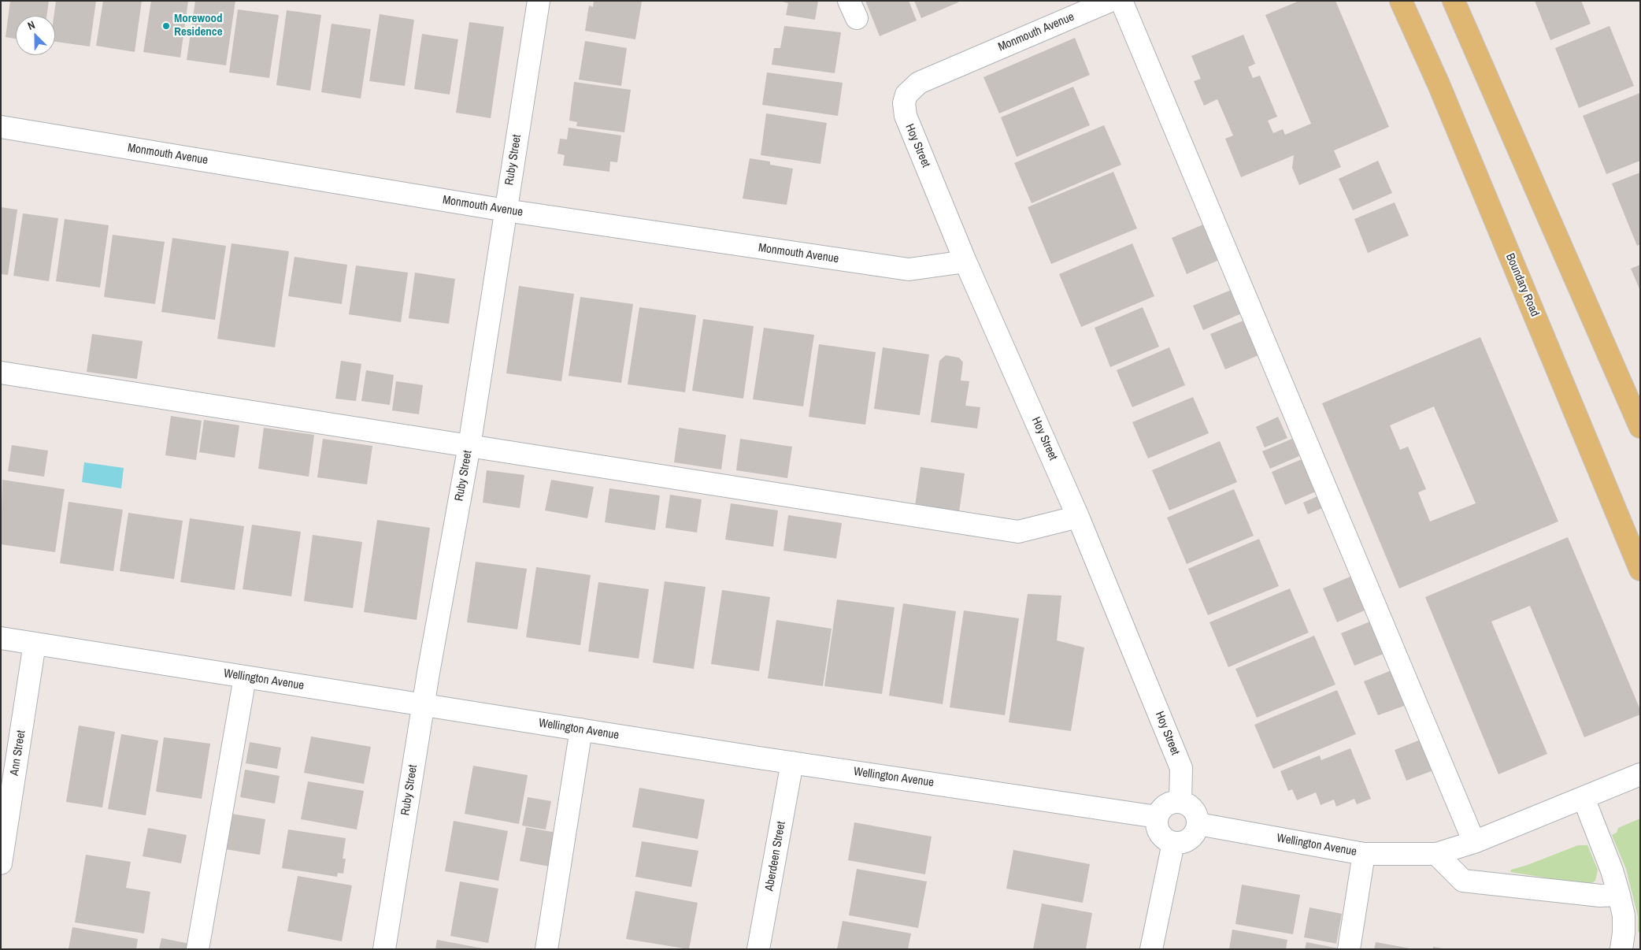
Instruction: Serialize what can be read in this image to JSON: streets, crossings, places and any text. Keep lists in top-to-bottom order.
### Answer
{
  "streets": {
    "main road": ["Boundary Road"],
    "street": [
      "Monmouth Avenue",
      "Hoy Street",
      "Ruby Street",
      "Wellington Avenue",
      "Ann Street",
      "Aberdeen Street"
    ]
  },
  "crossings": [
    ["Monmouth Avenue", "Hoy Street"],
    ["Monmouth Avenue", "Ruby Street"],
    ["Hoy Street", "Wellington Avenue"],
    ["Ruby Street", "Wellington Avenue"],
    ["Wellington Avenue", "Ann Street"],
    ["Wellington Avenue", "Aberdeen Street"]
  ],
  "places": ["Morewood Residence"],
  "north": "top left"
}
